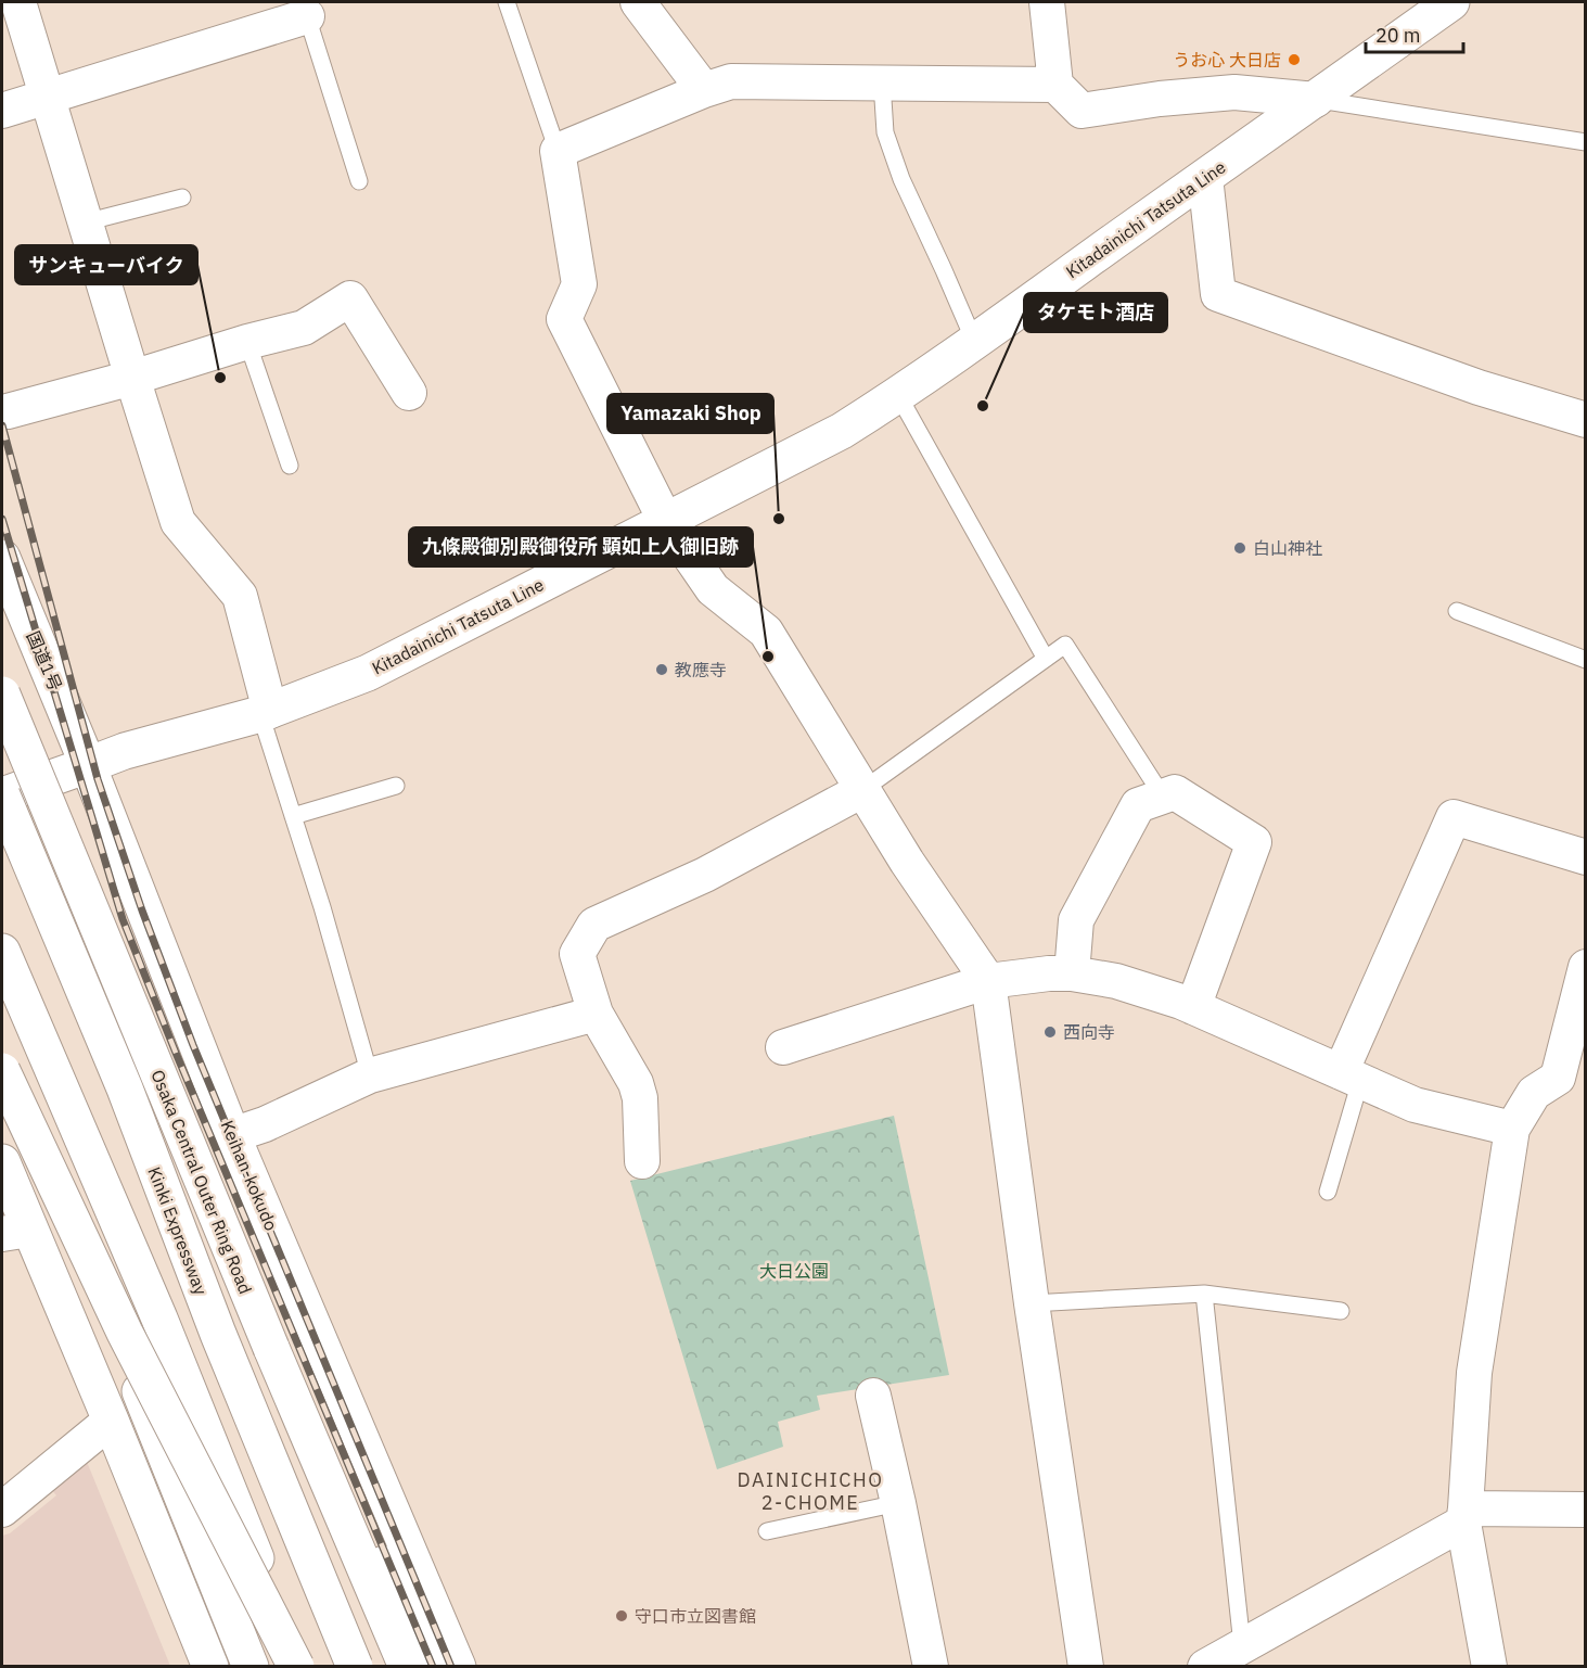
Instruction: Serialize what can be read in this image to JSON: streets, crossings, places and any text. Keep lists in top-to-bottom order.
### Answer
{
  "streets": {
    "main road": [
      "Kitadainichi Tatsuta Line",
      "国道1号",
      "Keihan-kokudo",
      "Osaka Central Outer Ring Road",
      "Kinki Expressway"
    ]
  },
  "crossings": [
    ["Kitadainichi Tatsuta Line", "国道1号"],
    ["Kitadainichi Tatsuta Line", "Keihan-kokudo"],
    ["国道1号", "Keihan-kokudo"]
  ],
  "districts": ["DAINICHICHO 2-CHOME"],
  "parks": ["大日公園"],
  "places": [
    "うお心 大日店",
    "サンキューバイク",
    "タケモト酒店",
    "Yamazaki Shop",
    "白山神社",
    "九條殿御別殿御役所 顕如上人御旧跡",
    "教應寺",
    "西向寺",
    "守口市立図書館"
  ],
  "scale_bar": "20 m"
}
